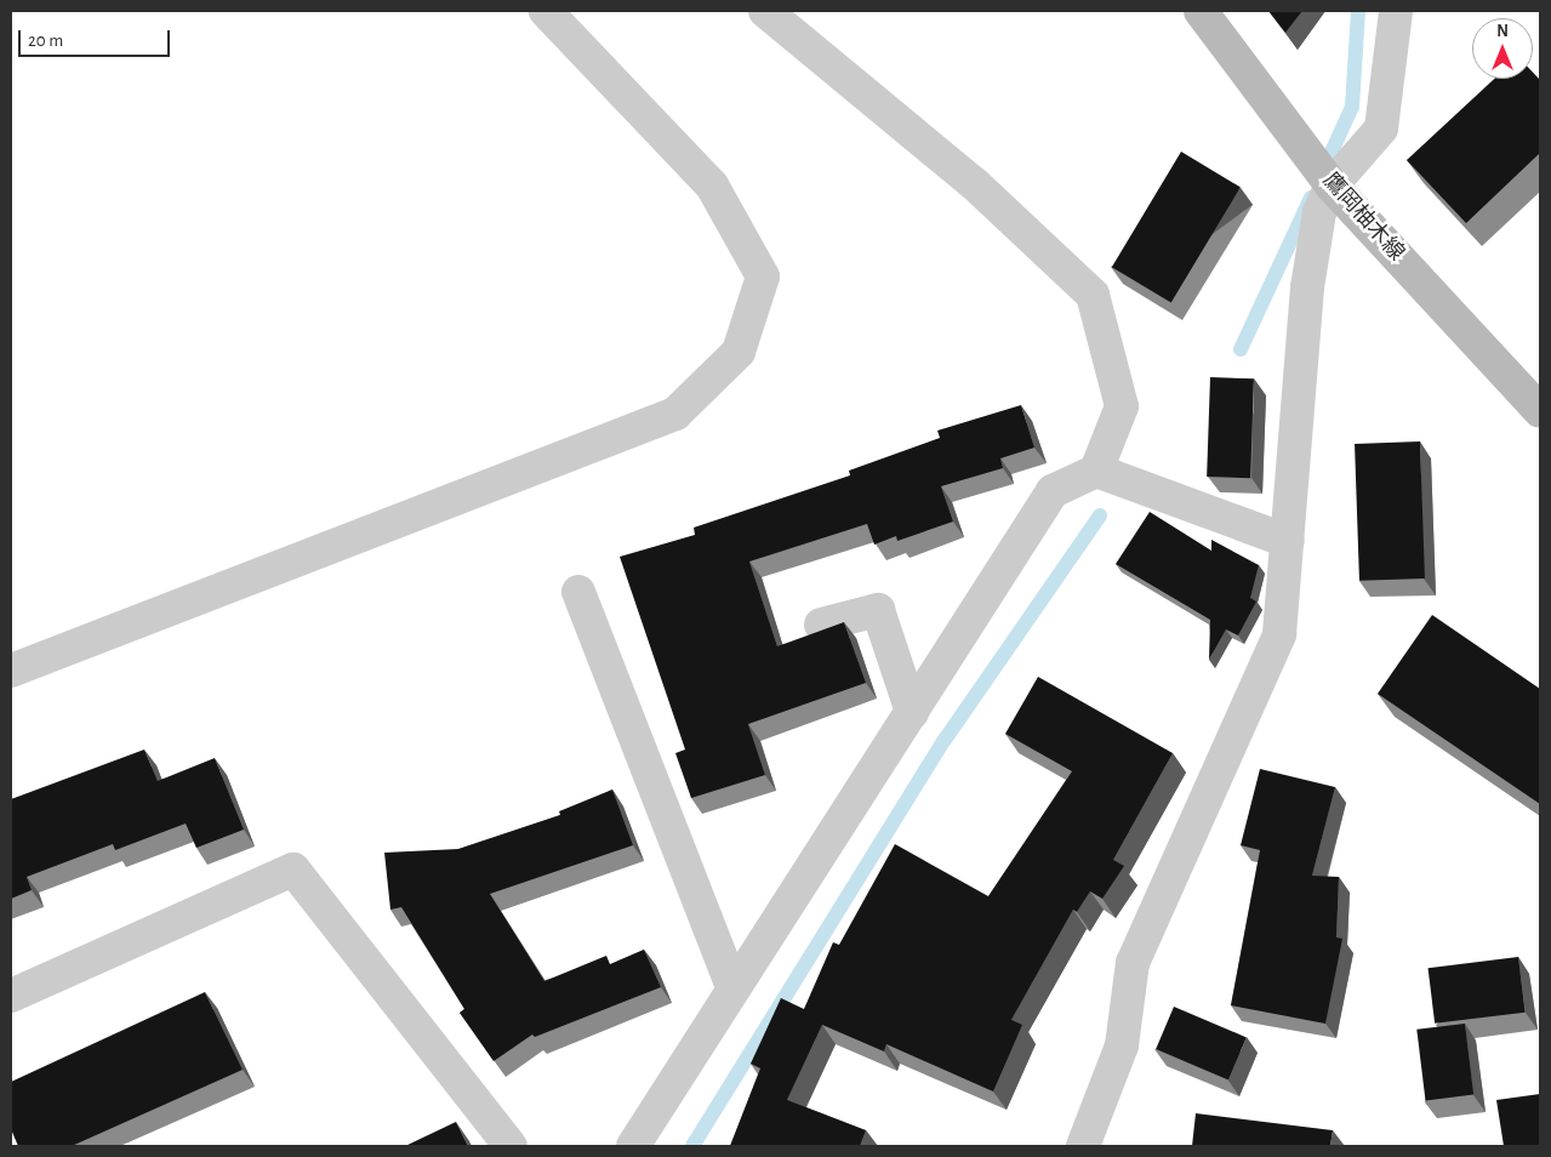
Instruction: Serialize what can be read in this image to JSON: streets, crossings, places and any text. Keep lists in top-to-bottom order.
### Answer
{
  "streets": {
    "main road": ["鷹岡柚木線"]
  },
  "scale_bar": "20 m",
  "north": "top"
}
